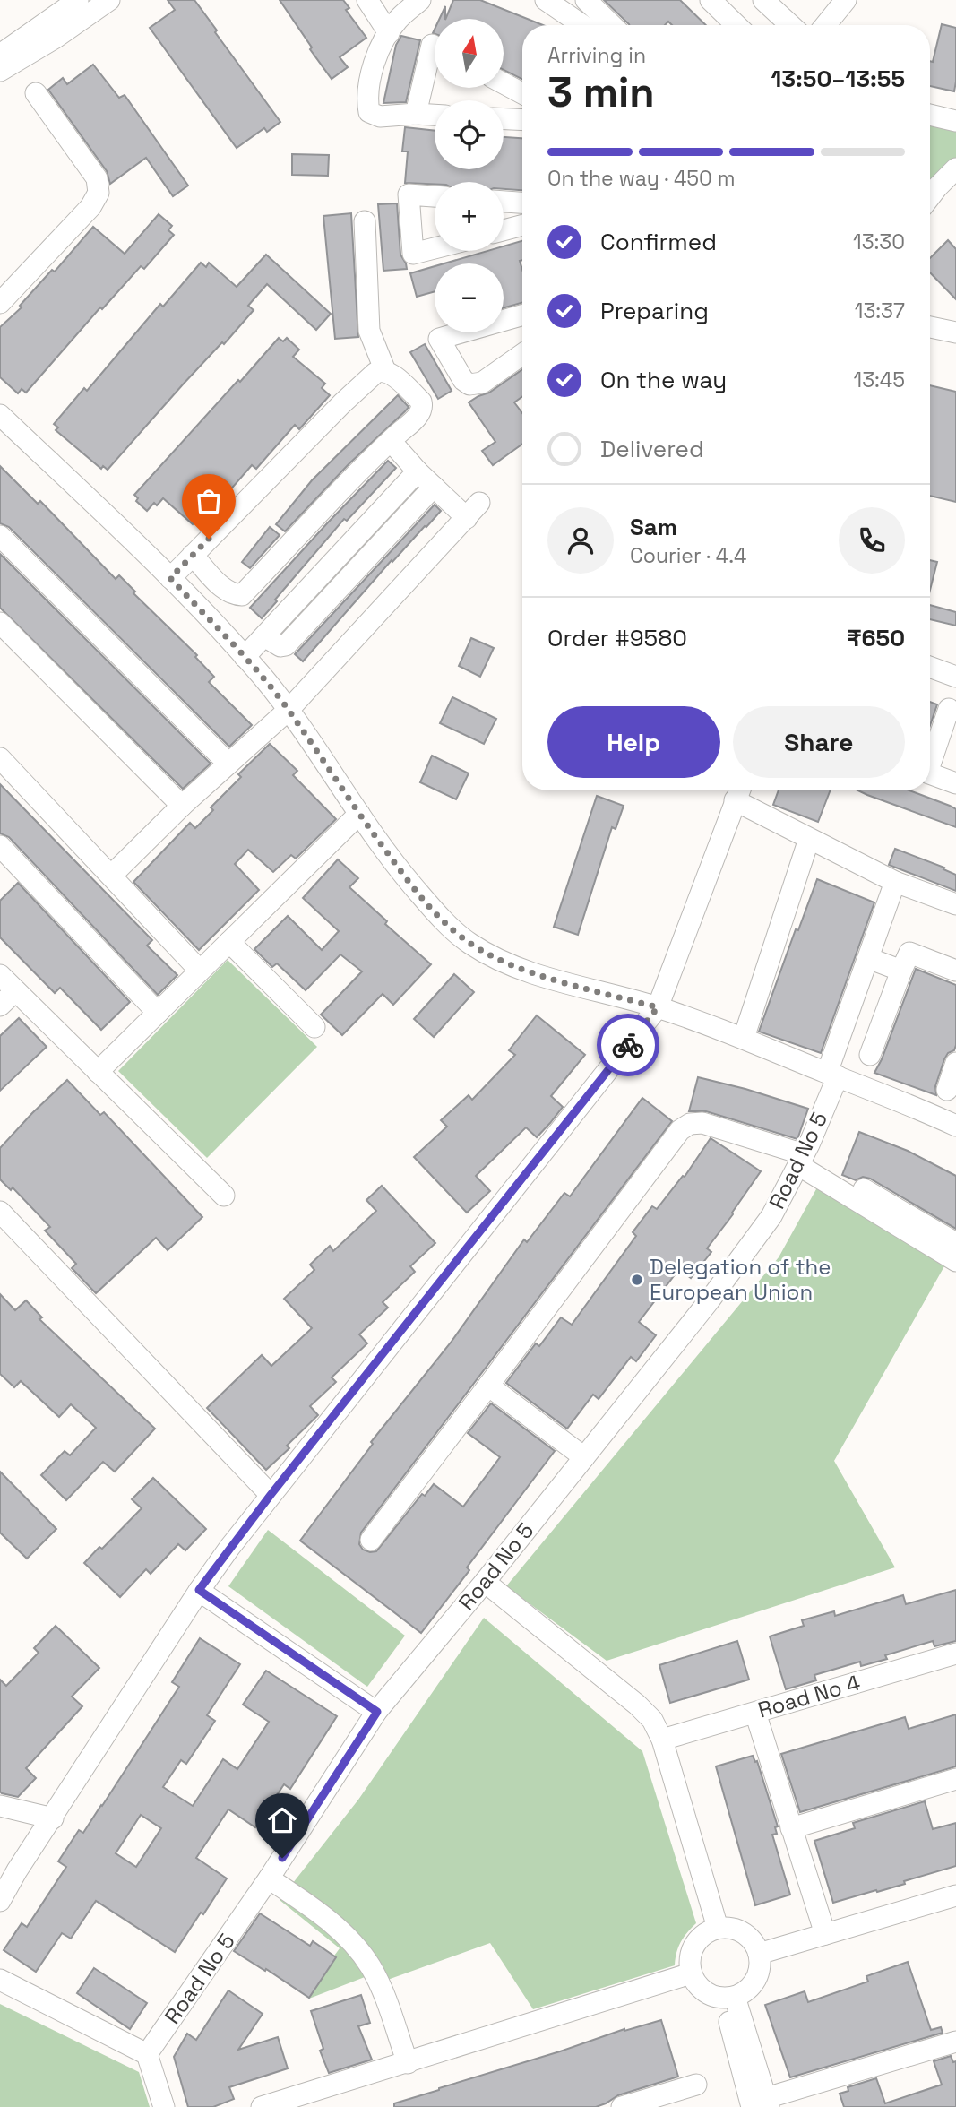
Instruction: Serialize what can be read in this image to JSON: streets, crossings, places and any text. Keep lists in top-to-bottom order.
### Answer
{
  "streets": {
    "street": ["Road No 5", "Road No 4"]
  },
  "places": ["Delegation of the European Union"],
  "north": "top",
  "page": {
    "map_buttons": ["+", "−"],
    "heading": ["3 min", "Arriving in", "13:50–13:55"],
    "panel": [
      "Sam",
      "Courier · 4.4",
      "Order #9580",
      "₹650"
    ],
    "bar": "On the way · 450 m",
    "list": [
      ["Confirmed", "13:30"],
      ["Preparing", "13:37"],
      ["On the way", "13:45"],
      "Delivered"
    ],
    "buttons": ["Help", "Share"]
  }
}
